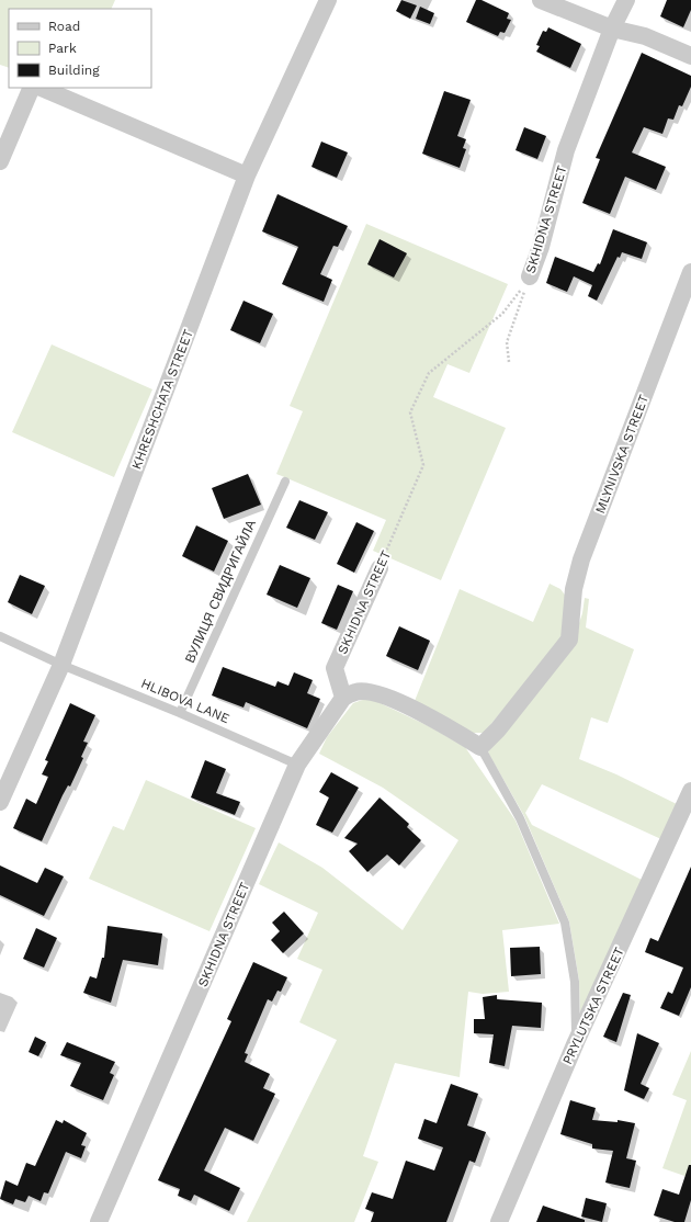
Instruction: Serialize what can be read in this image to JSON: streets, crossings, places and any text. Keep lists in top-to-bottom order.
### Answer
{
  "streets": {
    "street": [
      "SKHIDNA STREET",
      "KHRESHCHATA STREET",
      "MLYNIVSKA STREET",
      "PRYLUTSKA STREET"
    ],
    "lane": ["ВУЛИЦЯ СВИДРИГАЙЛА", "HLIBOVA LANE"]
  },
  "crossings": [
    ["SKHIDNA STREET", "HLIBOVA LANE"],
    ["KHRESHCHATA STREET", "HLIBOVA LANE"],
    ["ВУЛИЦЯ СВИДРИГАЙЛА", "HLIBOVA LANE"]
  ],
  "legend": ["Road", "Park", "Building"]
}
